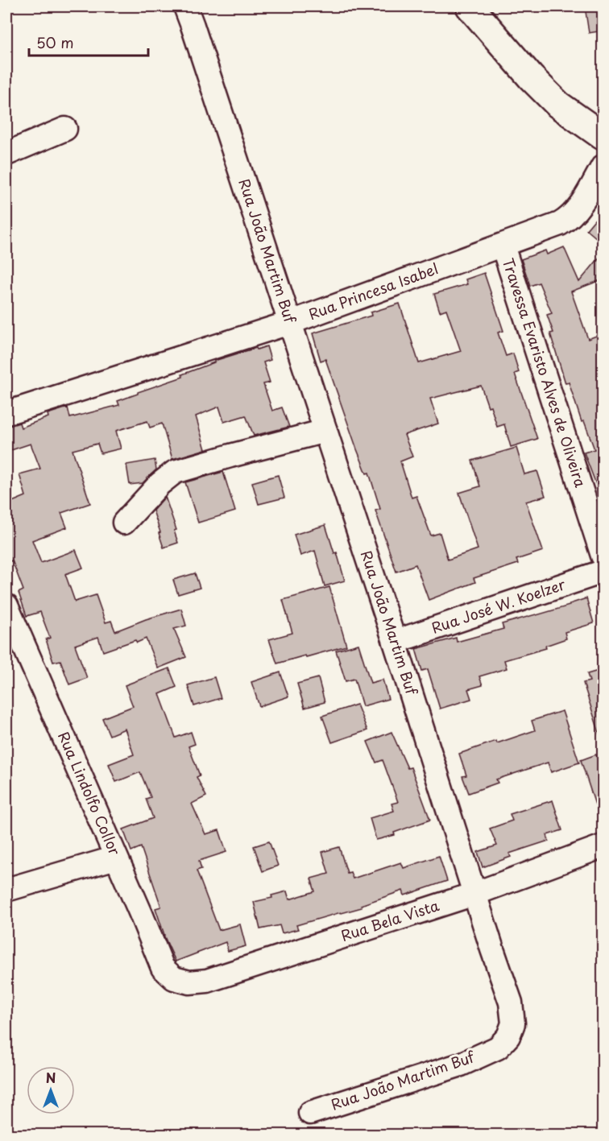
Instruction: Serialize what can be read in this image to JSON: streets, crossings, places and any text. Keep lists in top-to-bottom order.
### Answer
{
  "streets": {
    "street": [
      "Rua João Martim Buf",
      "Rua Princesa Isabel",
      "Travessa Evaristo Alves de Oliveira",
      "Rua José W. Koelzer",
      "Rua Lindolfo Collor",
      "Rua Bela Vista"
    ]
  },
  "crossings": [
    ["Rua João Martim Buf", "Rua Princesa Isabel"],
    ["Rua João Martim Buf", "Rua José W. Koelzer"],
    ["Rua João Martim Buf", "Rua Bela Vista"],
    ["Rua Princesa Isabel", "Travessa Evaristo Alves de Oliveira"],
    ["Rua Lindolfo Collor", "Rua Bela Vista"]
  ],
  "scale_bar": "50 m",
  "north": "top"
}
